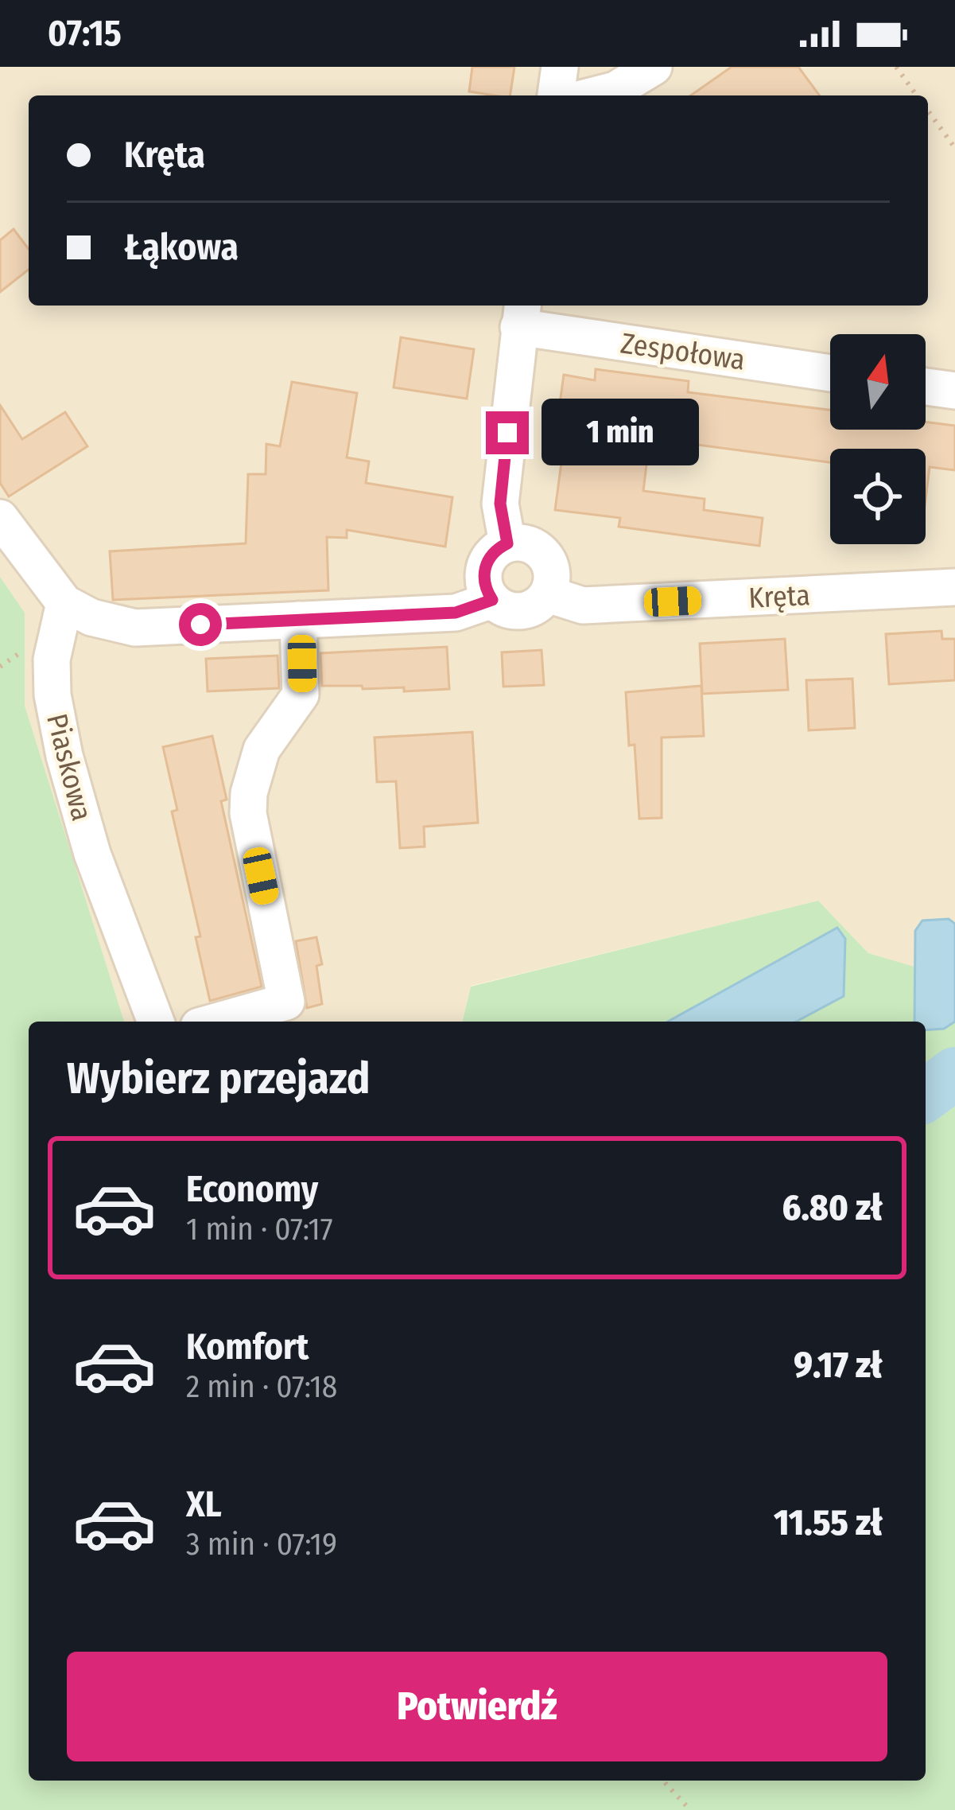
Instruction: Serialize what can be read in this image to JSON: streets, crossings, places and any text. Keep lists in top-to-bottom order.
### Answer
{
  "streets": {
    "street": ["Zespołowa", "Kręta", "Piaskowa"]
  },
  "north": "top",
  "page": {
    "status": "07:15",
    "banner": ["Kręta", "Łąkowa"],
    "bubble": "1 min",
    "heading": "Wybierz przejazd",
    "list": [
      {
        "name": "Economy",
        "note": "1 min · 07:17",
        "value": "6.80 zł"
      },
      {
        "name": "Komfort",
        "note": "2 min · 07:18",
        "value": "9.17 zł"
      },
      {
        "name": "XL",
        "note": "3 min · 07:19",
        "value": "11.55 zł"
      }
    ],
    "buttons": "Potwierdź"
  }
}
